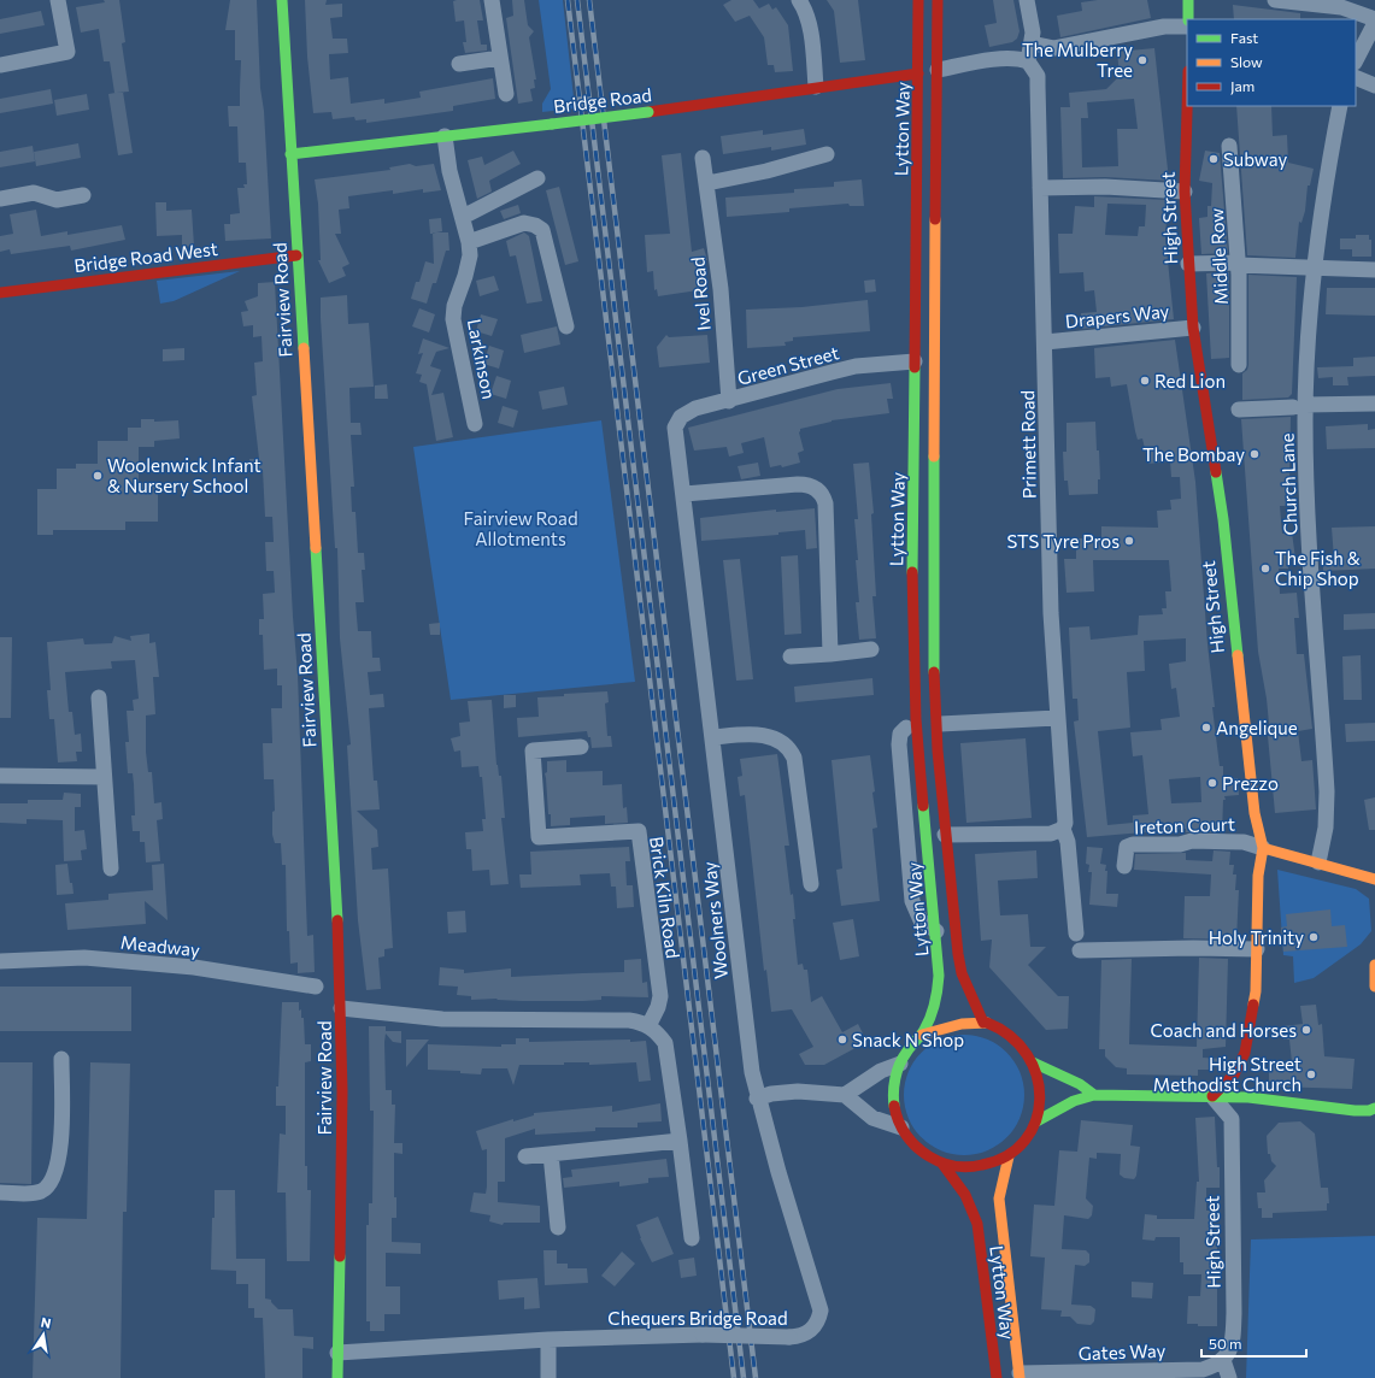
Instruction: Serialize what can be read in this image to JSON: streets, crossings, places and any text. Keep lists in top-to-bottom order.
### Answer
{
  "streets": {
    "street": [
      "Bridge Road",
      "Lytton Way",
      "High Street",
      "Bridge Road West",
      "Middle Row",
      "Ivel Road",
      "Fairview Road",
      "Drapers Way",
      "Larkinson",
      "Green Street",
      "Primett Road",
      "Church Lane",
      "Ireton Court",
      "Brick Kiln Road",
      "Woolners Way",
      "Meadway",
      "Chequers Bridge Road",
      "Gates Way"
    ]
  },
  "crossings": [
    ["Bridge Road", "Lytton Way"],
    ["Bridge Road", "Fairview Road"],
    ["Bridge Road", "Larkinson"],
    ["Lytton Way", "Green Street"],
    ["Lytton Way", "Gates Way"],
    ["High Street", "Drapers Way"],
    ["High Street", "Ireton Court"],
    ["High Street", "Gates Way"],
    ["Bridge Road West", "Fairview Road"],
    ["Ivel Road", "Green Street"],
    ["Fairview Road", "Chequers Bridge Road"],
    ["Drapers Way", "Primett Road"],
    ["Green Street", "Woolners Way"],
    ["Woolners Way", "Chequers Bridge Road"]
  ],
  "parks": ["Fairview Road Allotments"],
  "places": [
    "The Mulberry Tree",
    "Subway",
    "Red Lion",
    "The Bombay",
    "Woolenwick Infant & Nursery School",
    "STS Tyre Pros",
    "The Fish & Chip Shop",
    "Angelique",
    "Prezzo",
    "Holy Trinity",
    "Coach and Horses",
    "Snack N Shop",
    "High Street Methodist Church"
  ],
  "legend": ["Fast", "Slow", "Jam"],
  "scale_bar": "50 m",
  "north": "top"
}
